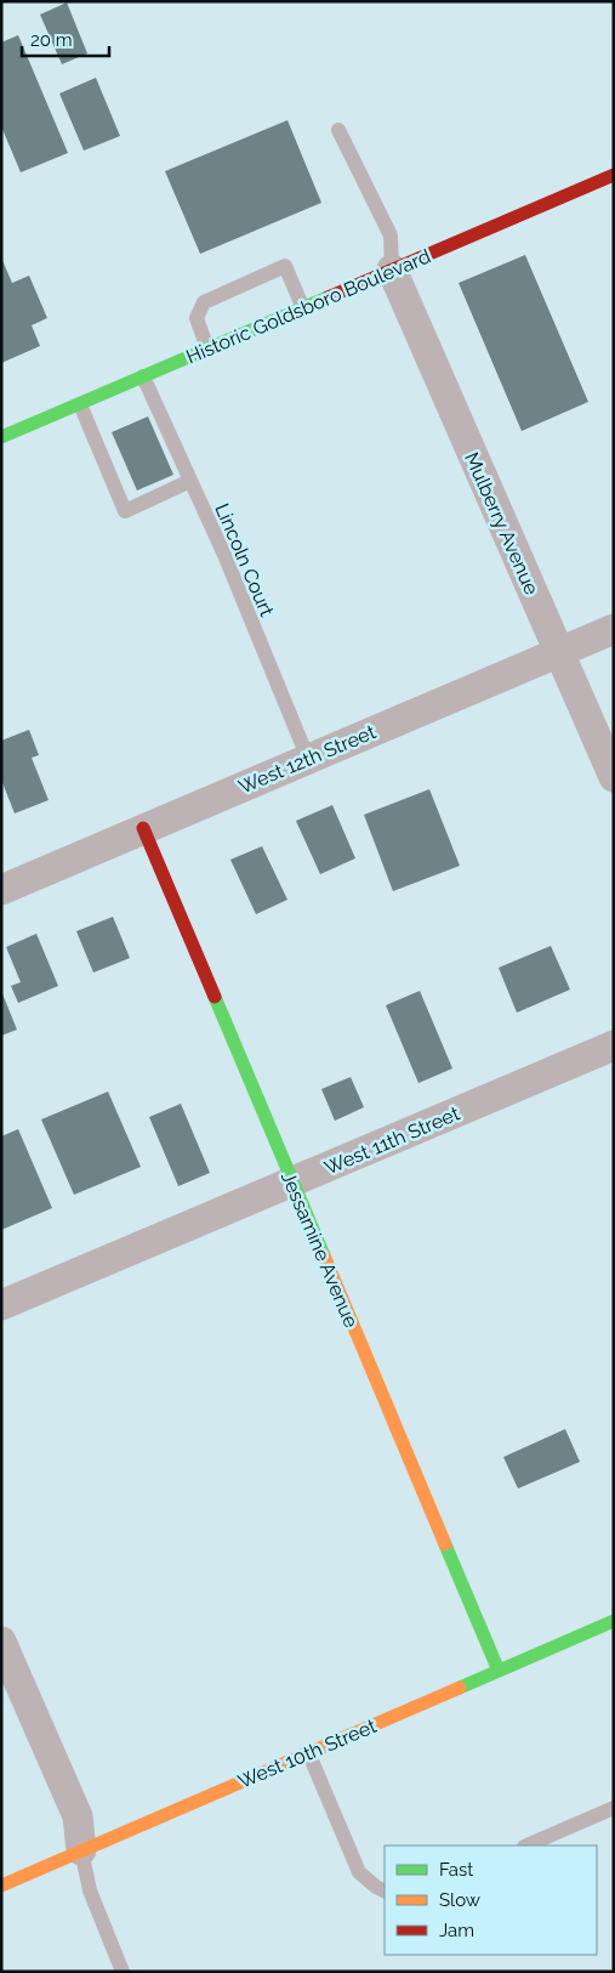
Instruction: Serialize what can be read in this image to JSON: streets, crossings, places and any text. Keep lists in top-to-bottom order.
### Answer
{
  "streets": {
    "street": [
      "Historic Goldsboro Boulevard",
      "Mulberry Avenue",
      "West 12th Street",
      "West 11th Street",
      "Jessamine Avenue",
      "West 10th Street"
    ],
    "lane": ["Lincoln Court"]
  },
  "crossings": [
    ["Historic Goldsboro Boulevard", "Mulberry Avenue"],
    ["Historic Goldsboro Boulevard", "Lincoln Court"],
    ["Mulberry Avenue", "West 12th Street"],
    ["Lincoln Court", "West 12th Street"],
    ["West 12th Street", "Jessamine Avenue"],
    ["West 11th Street", "Jessamine Avenue"],
    ["Jessamine Avenue", "West 10th Street"]
  ],
  "legend": ["Fast", "Slow", "Jam"],
  "scale_bar": "20 m"
}
